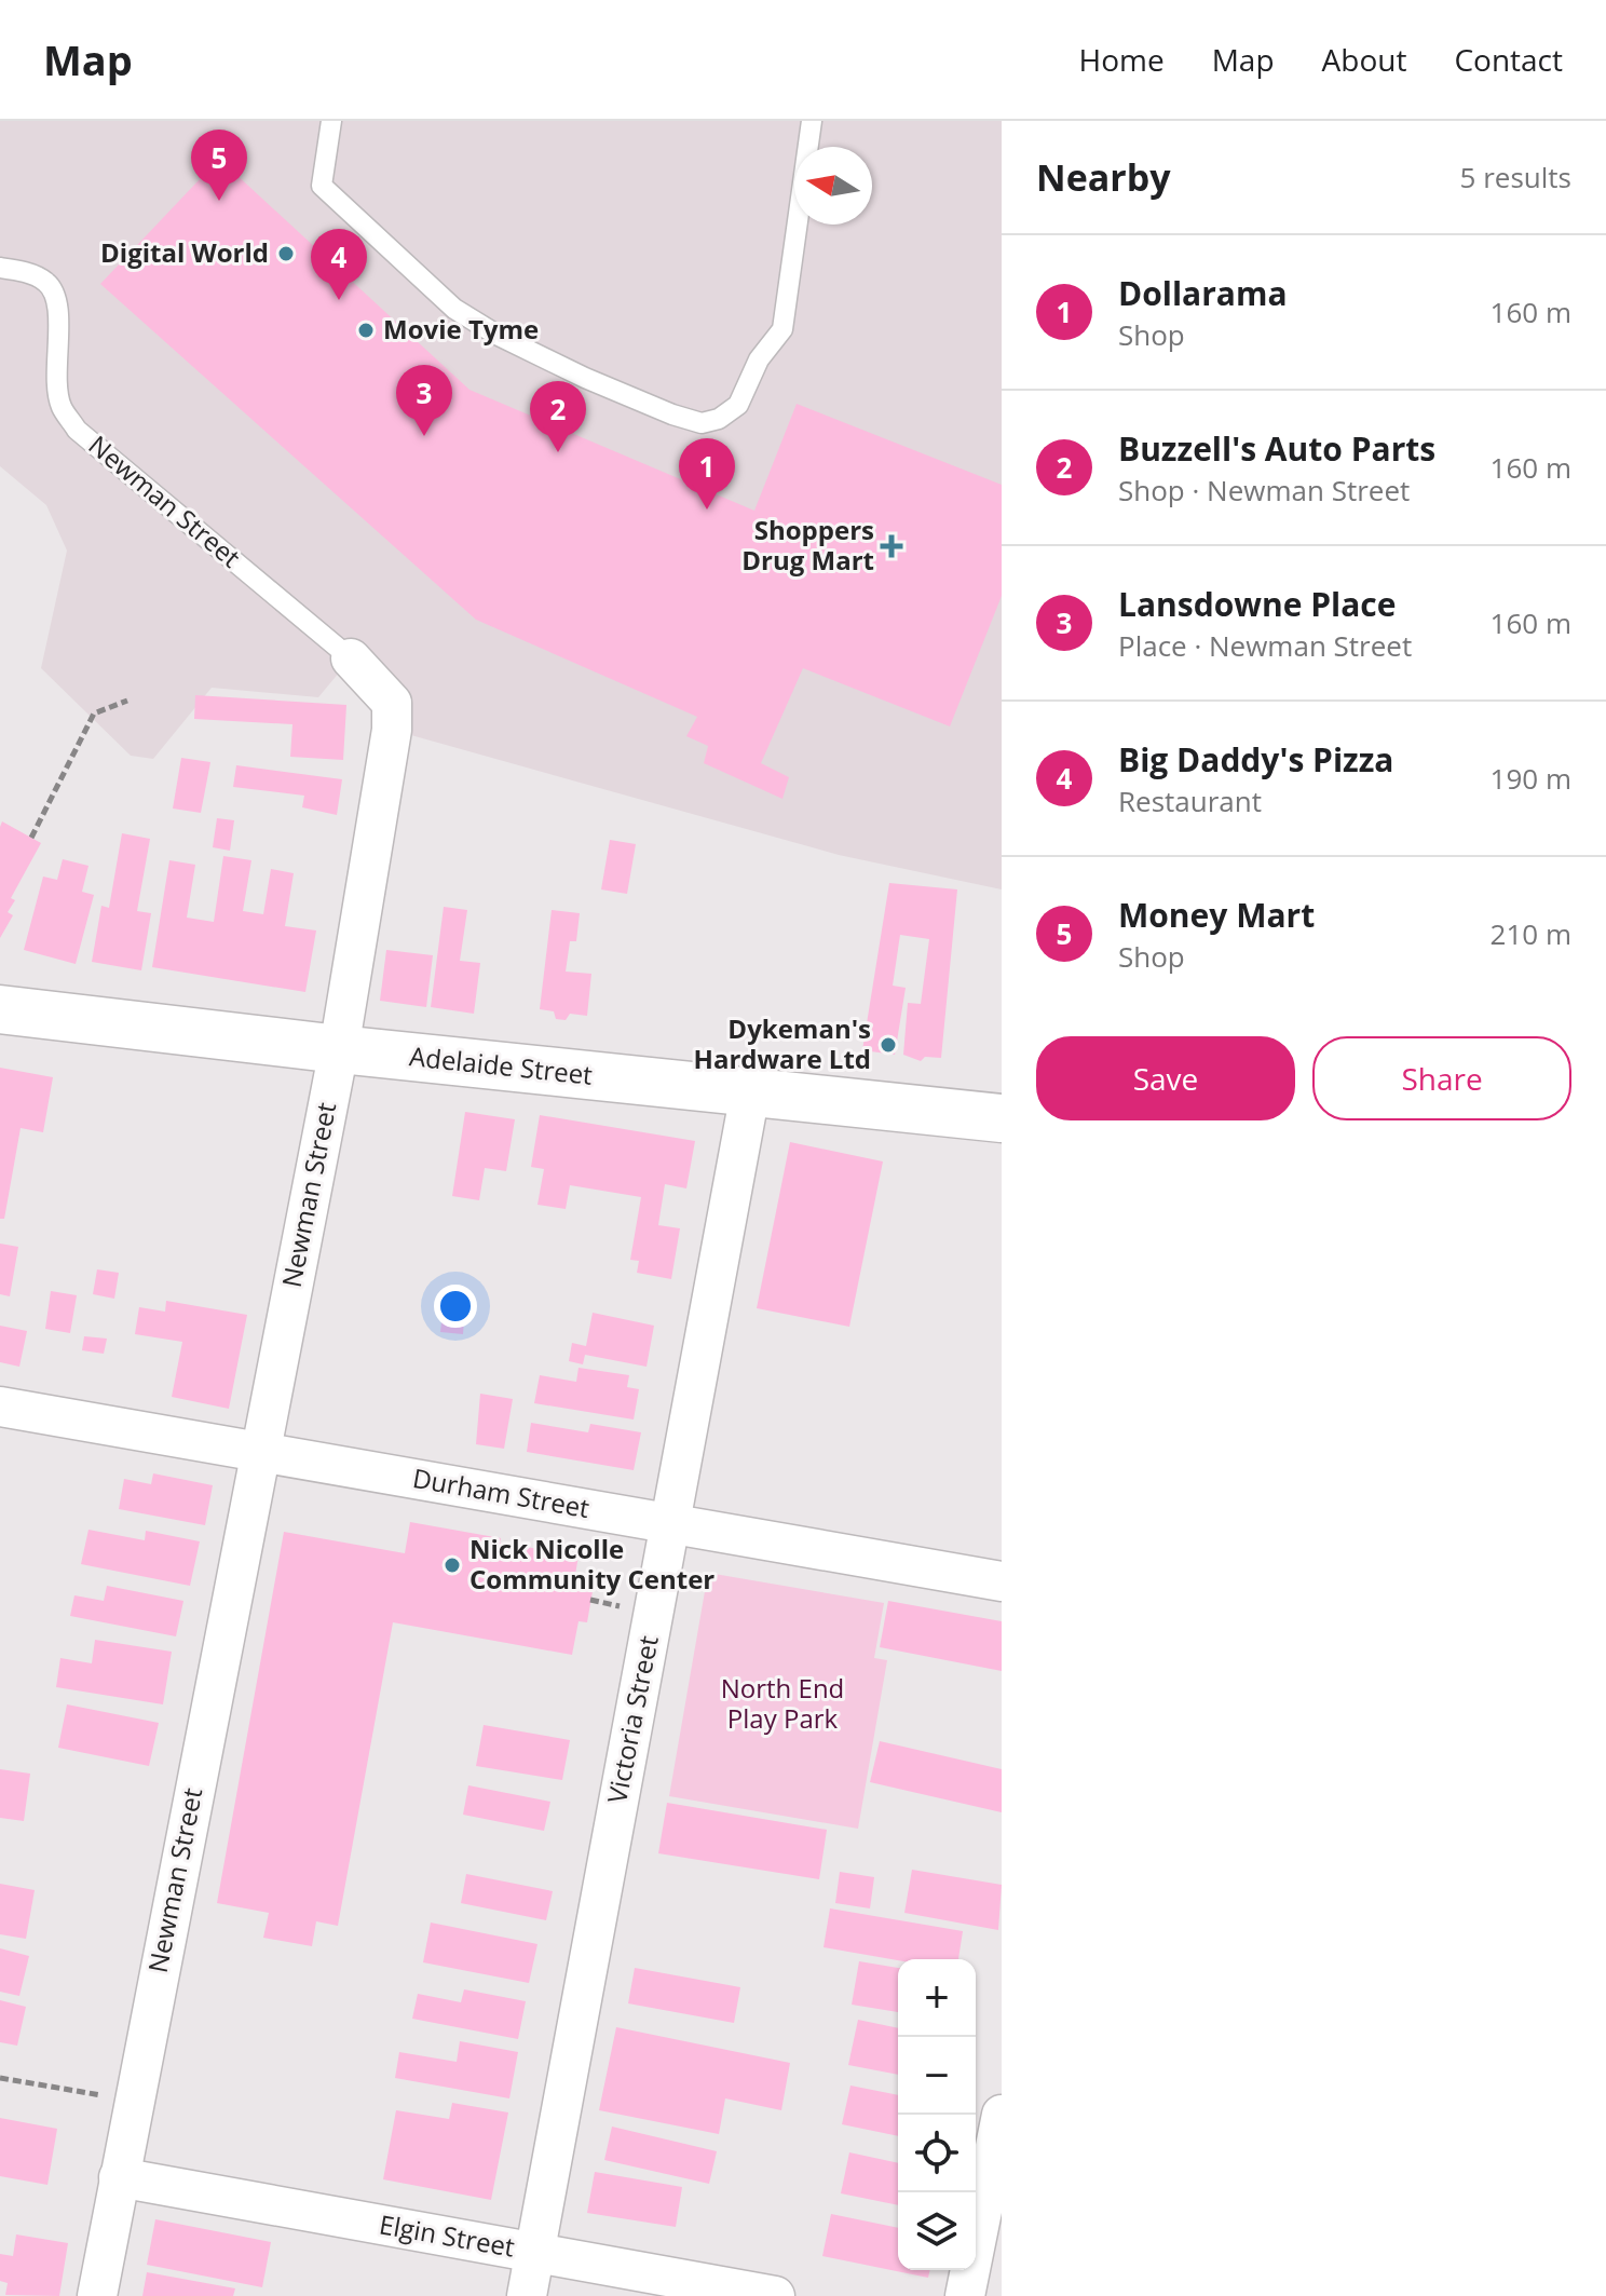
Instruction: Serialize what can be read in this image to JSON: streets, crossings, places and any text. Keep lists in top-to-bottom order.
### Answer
{
  "streets": {
    "street": [
      "Newman Street",
      "Adelaide Street",
      "Durham Street",
      "Victoria Street",
      "Elgin Street"
    ]
  },
  "crossings": [
    ["Newman Street", "Adelaide Street"],
    ["Newman Street", "Durham Street"],
    ["Newman Street", "Elgin Street"],
    ["Adelaide Street", "Victoria Street"],
    ["Durham Street", "Victoria Street"],
    ["Victoria Street", "Elgin Street"]
  ],
  "parks": ["North End Play Park"],
  "places": {
    "other": [
      "Digital World",
      "Movie Tyme",
      "Dykeman's Hardware Ltd",
      "Nick Nicolle Community Center"
    ],
    "health": ["Shoppers Drug Mart"]
  },
  "north": "left",
  "page": {
    "header": "Map",
    "nav": [
      "Home",
      "Map",
      "About",
      "Contact"
    ],
    "heading": ["Nearby", "5 results"],
    "pins": [
      "5",
      "4",
      "3",
      "2",
      "1"
    ],
    "list": [
      {
        "mark": "1",
        "name": "Dollarama",
        "note": "Shop",
        "value": "160 m"
      },
      {
        "mark": "2",
        "name": "Buzzell's Auto Parts",
        "note": "Shop · Newman Street",
        "value": "160 m"
      },
      {
        "mark": "3",
        "name": "Lansdowne Place",
        "note": "Place · Newman Street",
        "value": "160 m"
      },
      {
        "mark": "4",
        "name": "Big Daddy's Pizza",
        "note": "Restaurant",
        "value": "190 m"
      },
      {
        "mark": "5",
        "name": "Money Mart",
        "note": "Shop",
        "value": "210 m"
      }
    ],
    "buttons": ["Save", "Share"],
    "map_buttons": ["+", "−"]
  }
}
